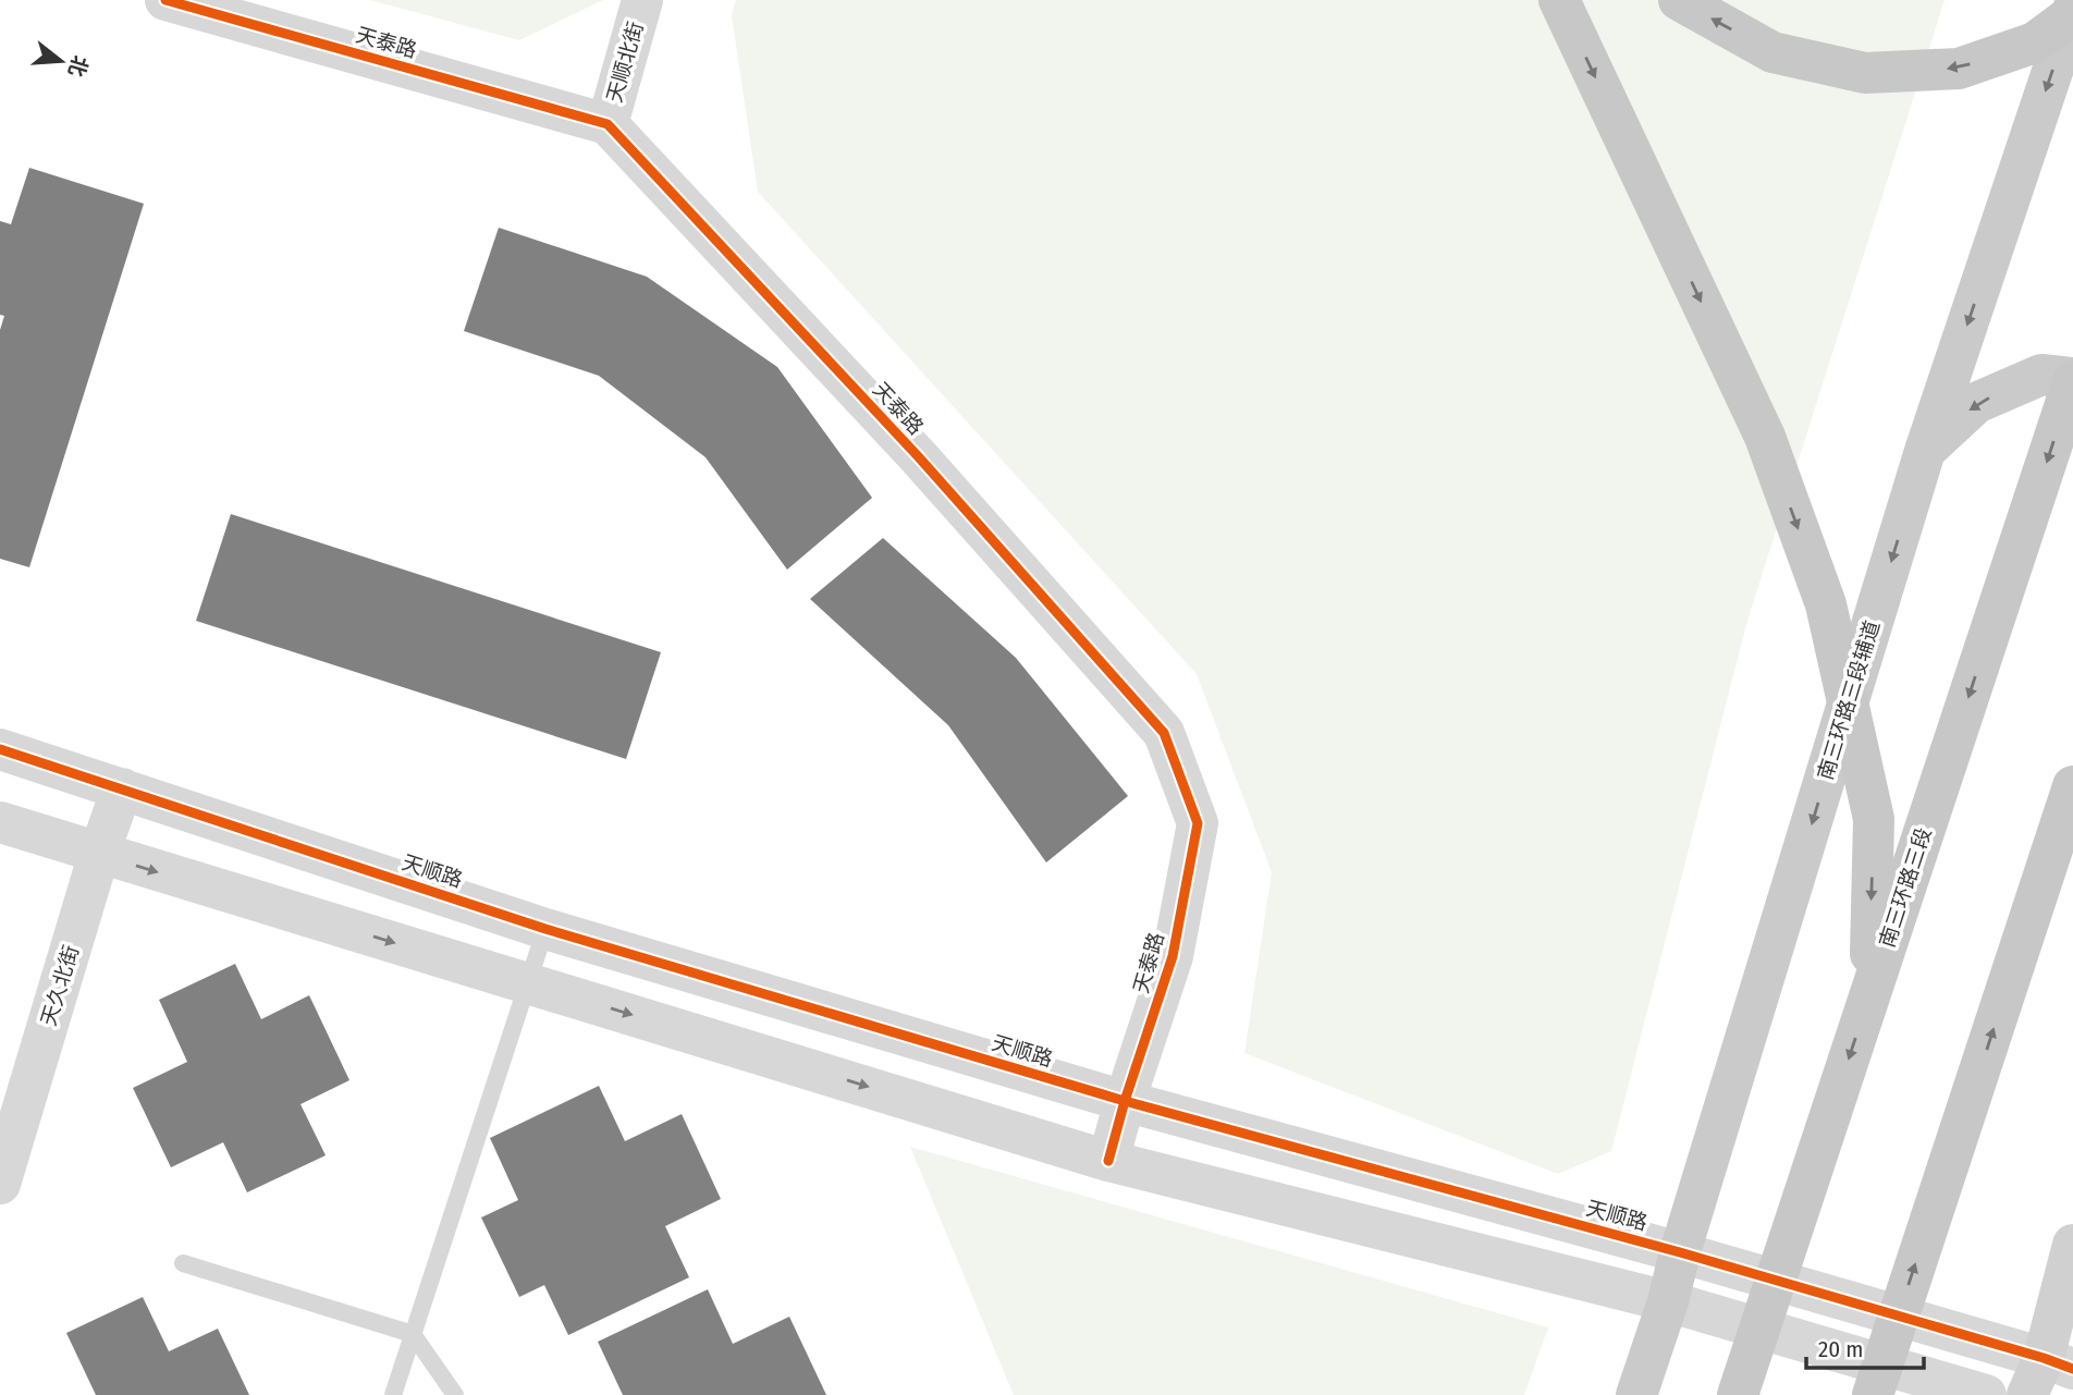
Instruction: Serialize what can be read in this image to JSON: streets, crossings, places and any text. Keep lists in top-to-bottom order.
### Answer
{
  "streets": {
    "highway": ["南三环路三段"],
    "main road": ["南三环路三段辅道"],
    "street": [
      "天泰路",
      "天顺北街",
      "天顺路",
      "天久北街"
    ]
  },
  "crossings": [
    ["天泰路", "天顺北街"],
    ["天泰路", "天顺路"],
    ["南三环路三段辅道", "天顺路"],
    ["天顺路", "天久北街"]
  ],
  "one_way": ["南三环路三段辅道"],
  "scale_bar": "20 m",
  "north": "right"
}
